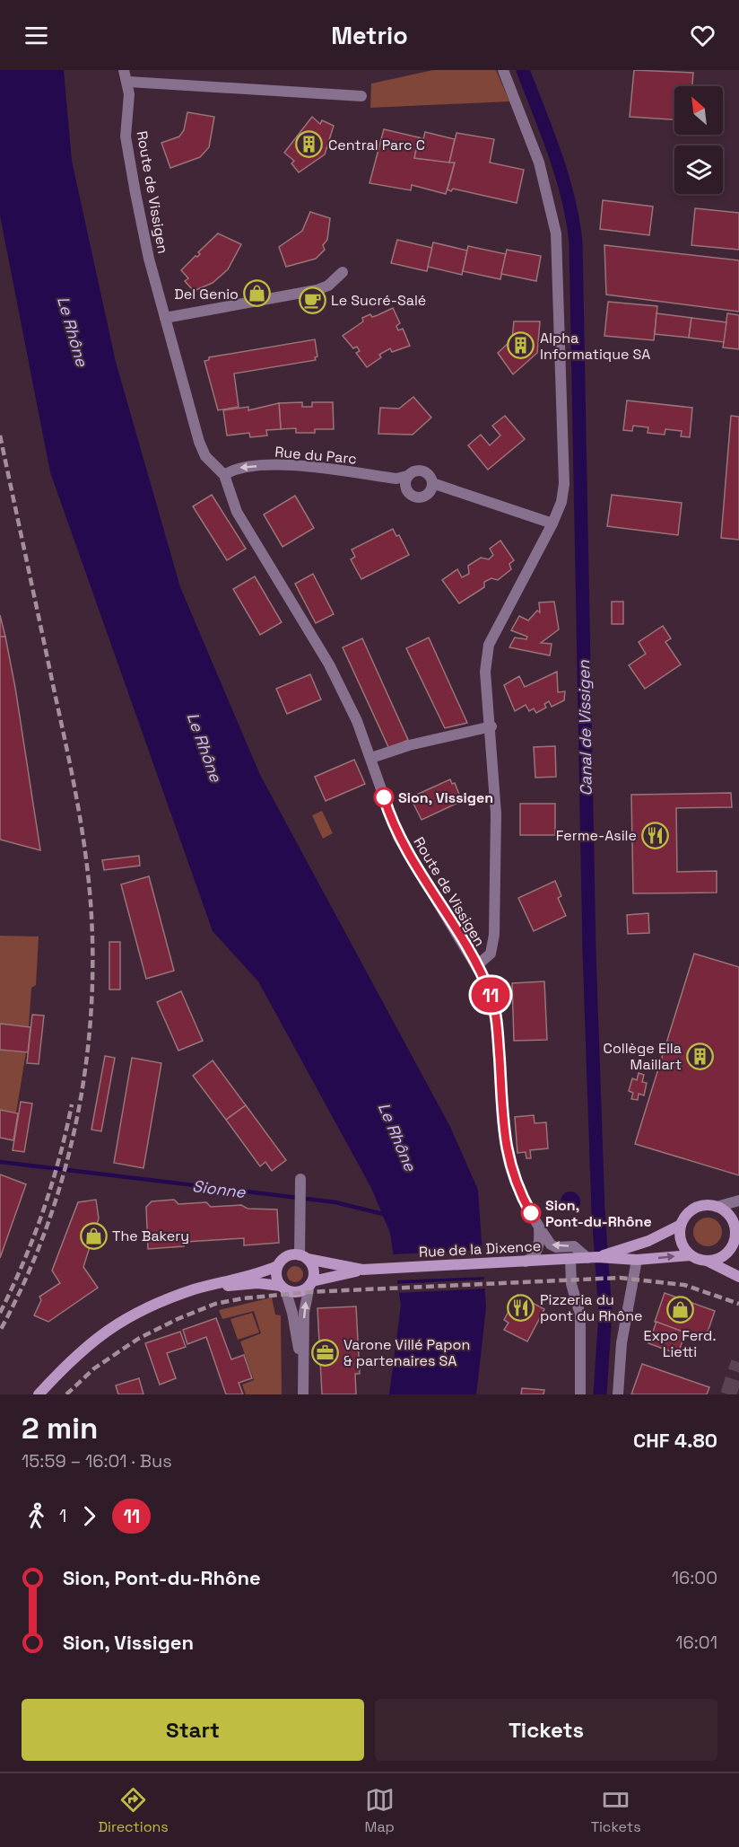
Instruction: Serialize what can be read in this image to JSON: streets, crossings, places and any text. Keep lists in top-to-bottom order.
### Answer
{
  "streets": {
    "main road": ["Rue de la Dixence"],
    "street": ["Route de Vissigen", "Rue du Parc"]
  },
  "crossings": [
    ["Route de Vissigen", "Rue du Parc"],
    ["Route de Vissigen", "Rue de la Dixence"]
  ],
  "one_way": ["Rue du Parc"],
  "water": ["Le Rhône", "Canal de Vissigen", "Sionne"],
  "places": {
    "building": ["Central Parc C", "Alpha Informatique SA", "Collège Ella Maillart"],
    "shop": ["Del Genio", "The Bakery", "Expo Ferd. Lietti"],
    "cafe": ["Le Sucré-Salé"],
    "other": ["Sion, Vissigen", "Sion, Pont-du-Rhône"],
    "restaurant": ["Ferme-Asile", "Pizzeria du pont du Rhône"],
    "office": ["Varone Villé Papon & partenaires SA"]
  },
  "lines": ["bus line 11"],
  "north": "top left",
  "page": {
    "header": "Metrio",
    "on_map": "11",
    "heading": ["2 min", "15:59 – 16:01 · Bus", "CHF 4.80"],
    "legs": ["1", "11"],
    "list": [
      {
        "name": "Sion, Pont-du-Rhône",
        "value": "16:00"
      },
      {
        "name": "Sion, Vissigen",
        "value": "16:01"
      }
    ],
    "buttons": ["Start", "Tickets"],
    "tabs": ["Directions", "Map", "Tickets"]
  }
}
